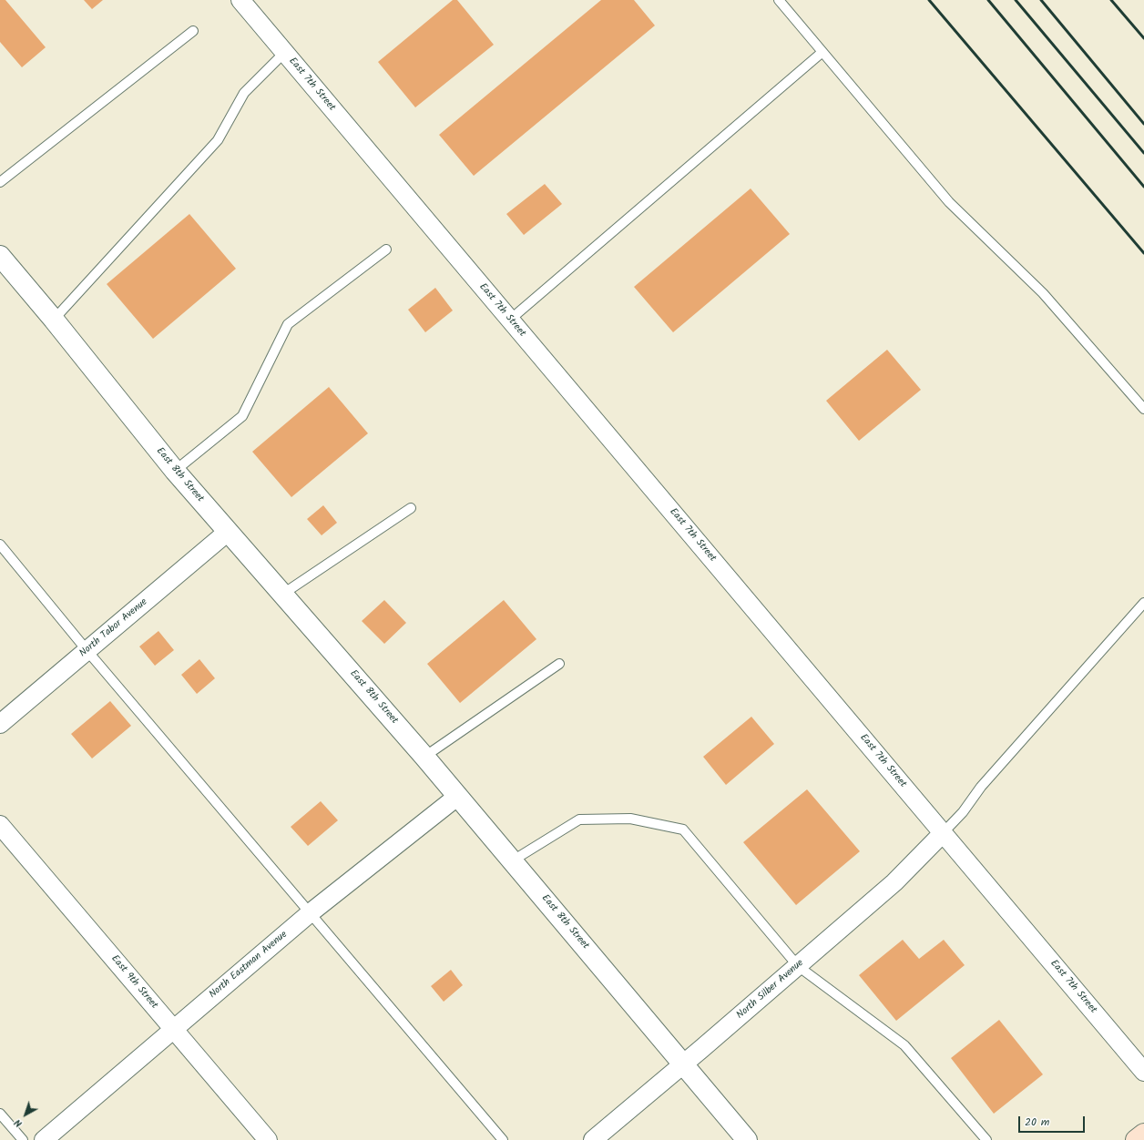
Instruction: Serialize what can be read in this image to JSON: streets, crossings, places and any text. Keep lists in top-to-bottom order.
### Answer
{
  "streets": {
    "street": [
      "East 7th Street",
      "East 8th Street",
      "North Tabor Avenue",
      "North Eastman Avenue",
      "East 9th Street",
      "North Silber Avenue"
    ]
  },
  "crossings": [
    ["East 7th Street", "North Silber Avenue"],
    ["East 8th Street", "North Tabor Avenue"],
    ["East 8th Street", "North Eastman Avenue"],
    ["East 8th Street", "North Silber Avenue"],
    ["North Eastman Avenue", "East 9th Street"]
  ],
  "scale_bar": "20 m",
  "north": "bottom left"
}
